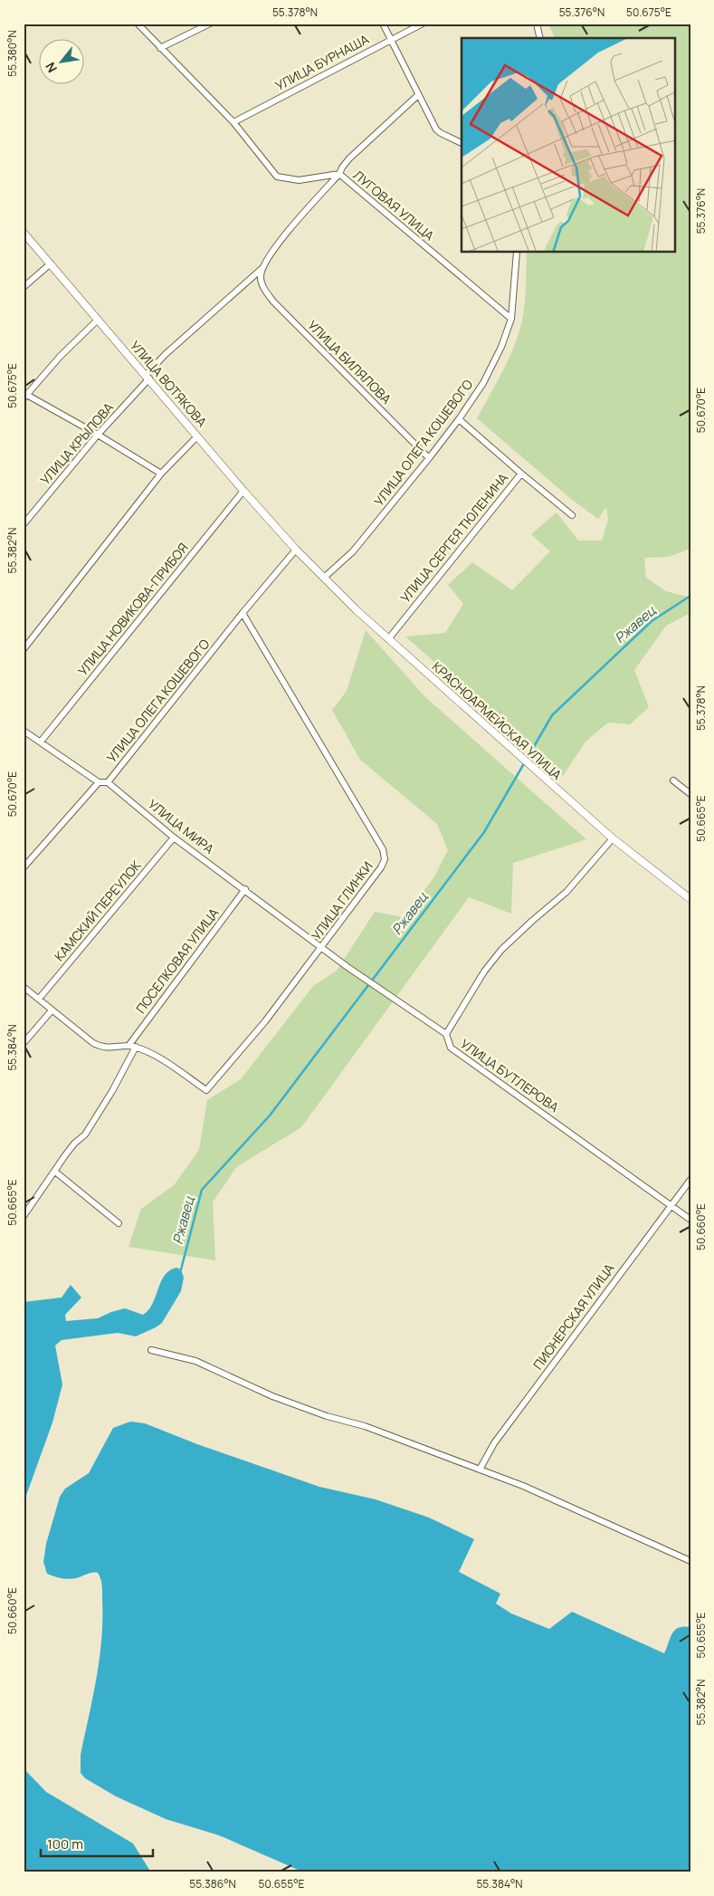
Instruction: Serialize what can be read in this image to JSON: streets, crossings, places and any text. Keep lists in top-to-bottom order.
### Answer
{
  "streets": {
    "street": [
      "УЛИЦА БУРНАША",
      "ЛУГОВАЯ УЛИЦА",
      "УЛИЦА БИЛЯЛОВА",
      "УЛИЦА ВОТЯКОВА",
      "УЛИЦА ОЛЕГА КОШЕВОГО",
      "УЛИЦА КРЫЛОВА",
      "УЛИЦА СЕРГЕЯ ТЮЛЕНИНА",
      "УЛИЦА НОВИКОВА-ПРИБОЯ",
      "КРАСНОАРМЕЙСКАЯ УЛИЦА",
      "УЛИЦА МИРА",
      "УЛИЦА ГЛИНКИ",
      "КАМСКИЙ ПЕРЕУЛОК",
      "ПОСЕЛКОВАЯ УЛИЦА",
      "УЛИЦА БУТЛЕРОВА",
      "ПИОНЕРСКАЯ УЛИЦА"
    ]
  },
  "crossings": [
    ["ЛУГОВАЯ УЛИЦА", "УЛИЦА ОЛЕГА КОШЕВОГО"],
    ["УЛИЦА БИЛЯЛОВА", "УЛИЦА ОЛЕГА КОШЕВОГО"],
    ["УЛИЦА БИЛЯЛОВА", "УЛИЦА КРЫЛОВА"],
    ["УЛИЦА ВОТЯКОВА", "УЛИЦА ОЛЕГА КОШЕВОГО"],
    ["УЛИЦА ВОТЯКОВА", "УЛИЦА КРЫЛОВА"],
    ["УЛИЦА ВОТЯКОВА", "УЛИЦА НОВИКОВА-ПРИБОЯ"],
    ["УЛИЦА ВОТЯКОВА", "КРАСНОАРМЕЙСКАЯ УЛИЦА"],
    ["УЛИЦА ОЛЕГА КОШЕВОГО", "УЛИЦА СЕРГЕЯ ТЮЛЕНИНА"],
    ["УЛИЦА ОЛЕГА КОШЕВОГО", "КРАСНОАРМЕЙСКАЯ УЛИЦА"],
    ["УЛИЦА ОЛЕГА КОШЕВОГО", "УЛИЦА МИРА"],
    ["УЛИЦА ОЛЕГА КОШЕВОГО", "УЛИЦА ГЛИНКИ"],
    ["УЛИЦА СЕРГЕЯ ТЮЛЕНИНА", "КРАСНОАРМЕЙСКАЯ УЛИЦА"],
    ["УЛИЦА МИРА", "УЛИЦА ГЛИНКИ"],
    ["УЛИЦА МИРА", "КАМСКИЙ ПЕРЕУЛОК"],
    ["УЛИЦА МИРА", "ПОСЕЛКОВАЯ УЛИЦА"],
    ["УЛИЦА МИРА", "УЛИЦА БУТЛЕРОВА"],
    ["УЛИЦА ГЛИНКИ", "УЛИЦА БУТЛЕРОВА"],
    ["УЛИЦА БУТЛЕРОВА", "ПИОНЕРСКАЯ УЛИЦА"]
  ],
  "water": ["Ржавец"],
  "scale_bar": "100 m",
  "north": "bottom left",
  "coordinates": [
    "55.378°N",
    "55.376°N",
    "50.675°E",
    "55.380°N",
    "50.670°E",
    "55.382°N",
    "50.665°E",
    "55.384°N",
    "50.660°E",
    "50.655°E",
    "55.386°N"
  ]
}
